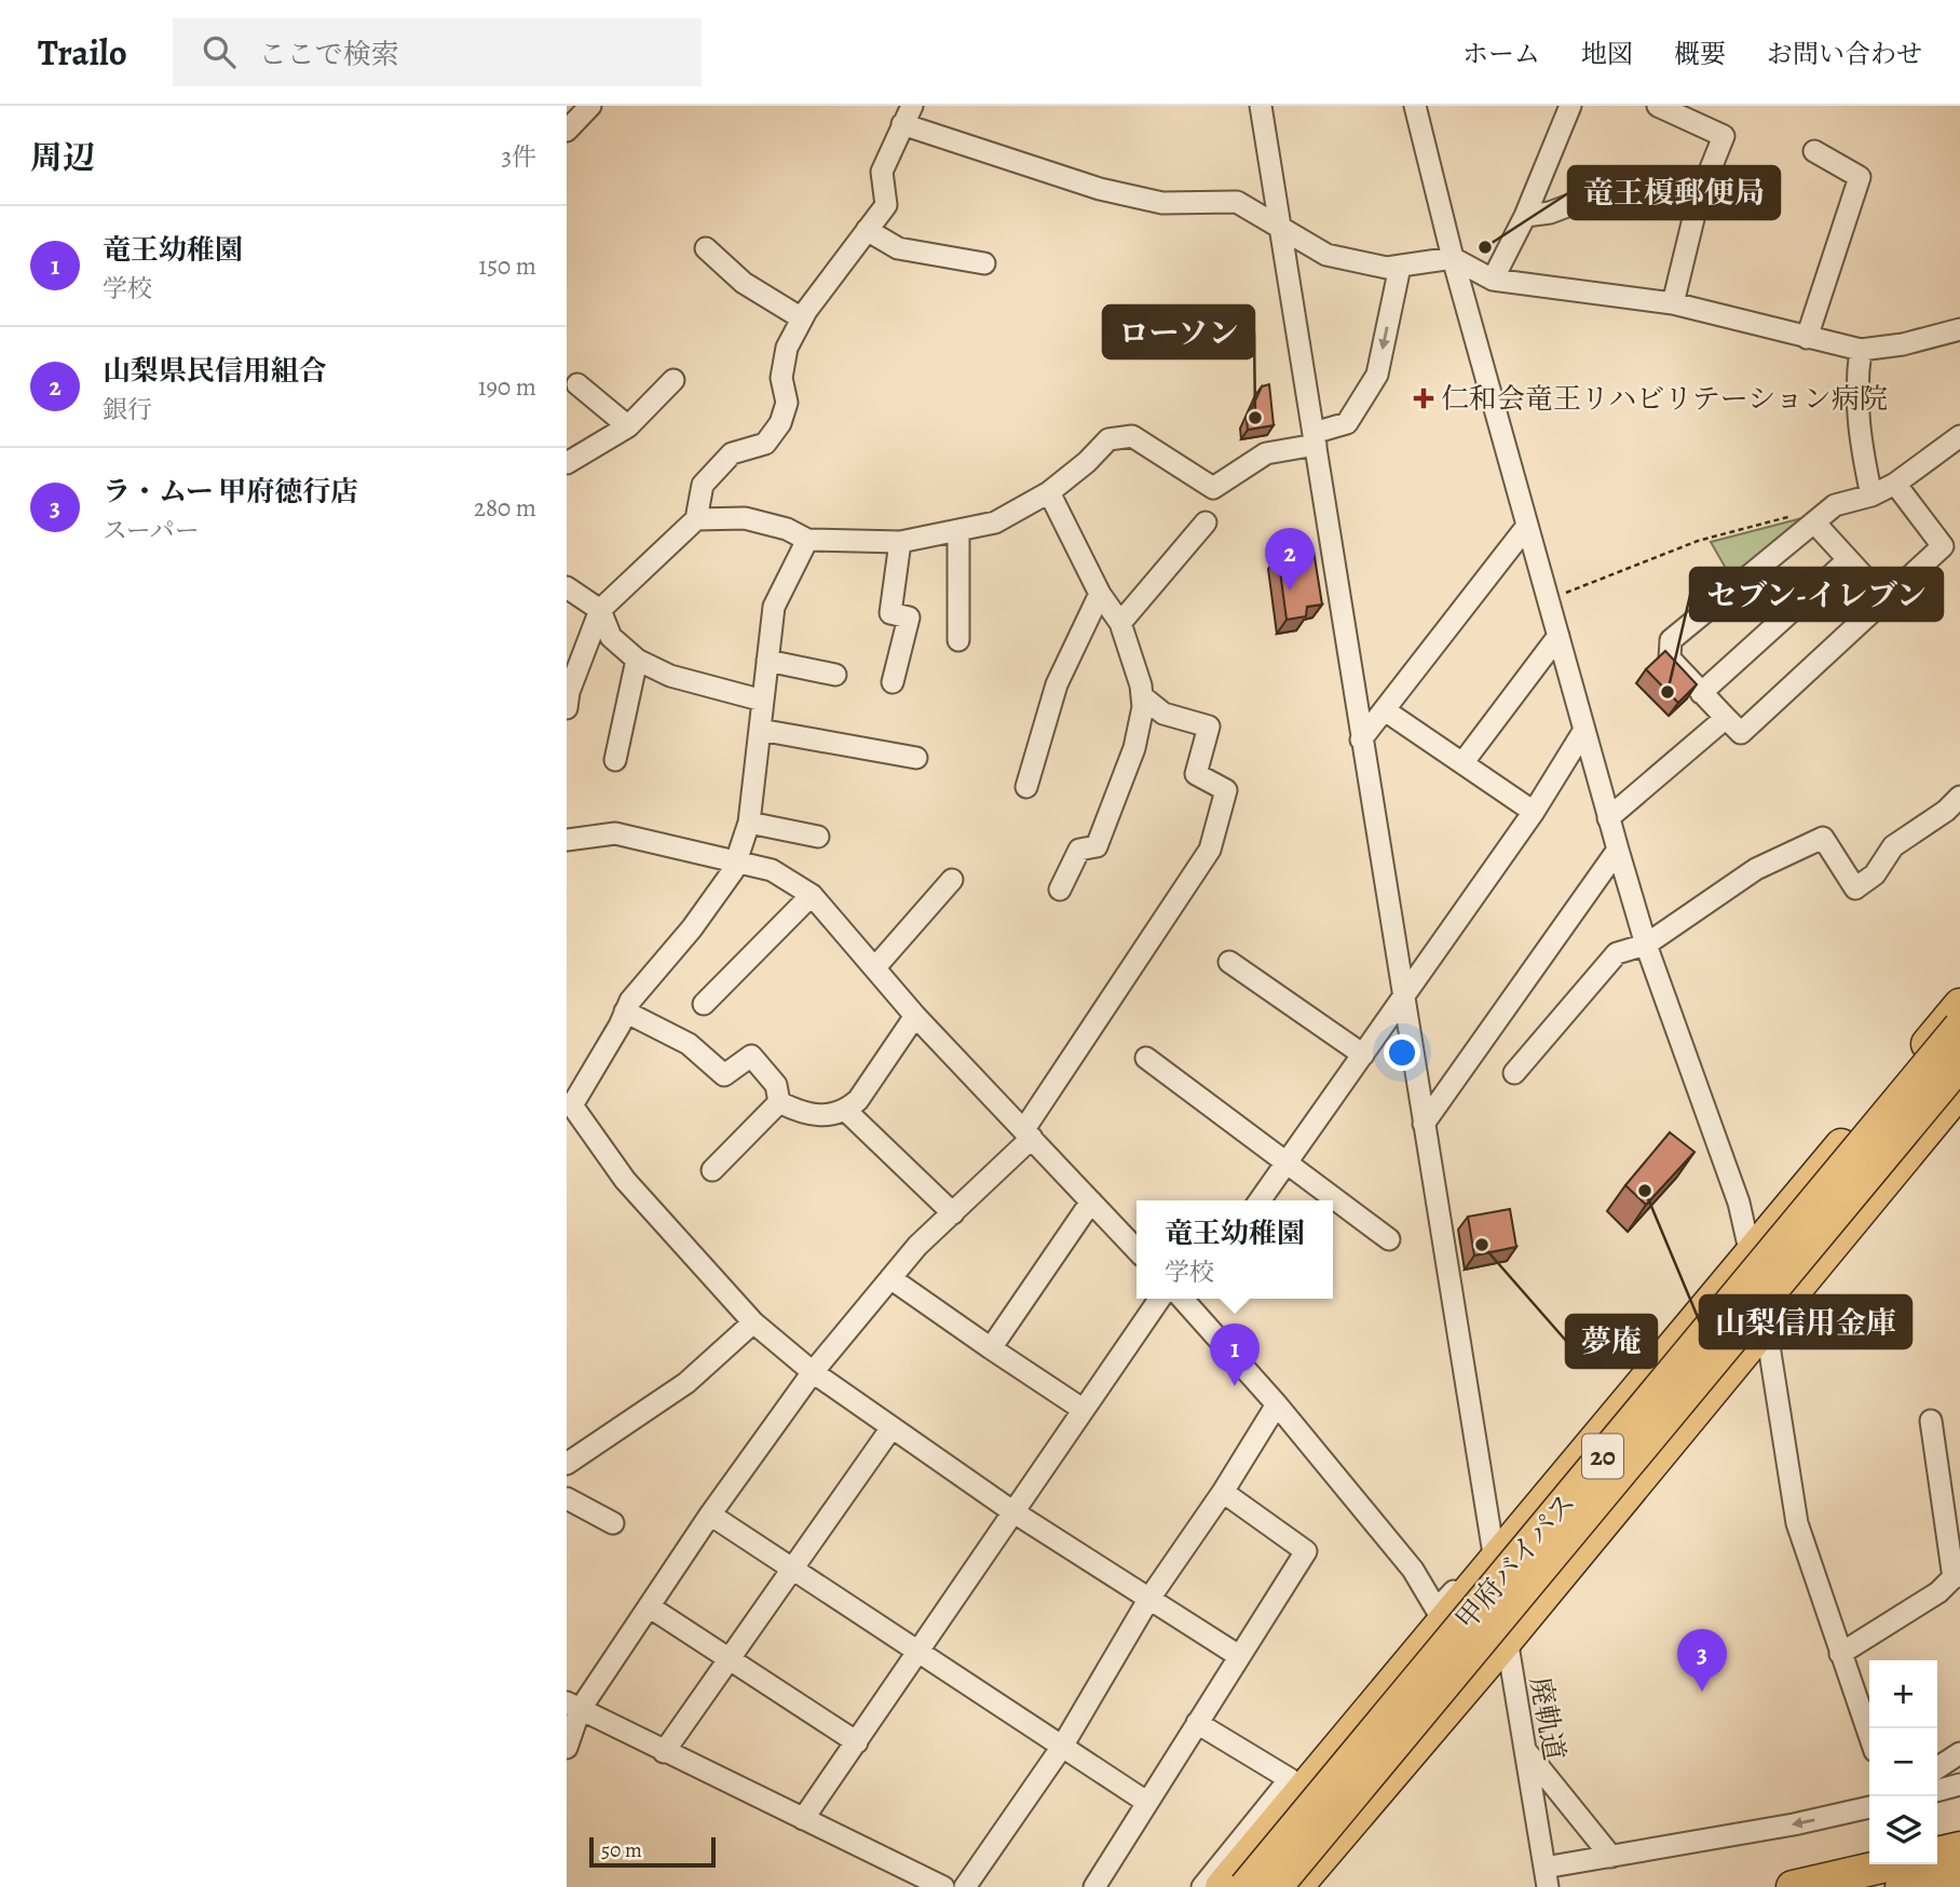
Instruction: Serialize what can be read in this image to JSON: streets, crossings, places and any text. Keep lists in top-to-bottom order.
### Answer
{
  "streets": {
    "highway": ["20", "甲府バイパス"],
    "street": ["廃軌道"]
  },
  "places": {
    "other": [
      "竜王榎郵便局",
      "ローソン",
      "セブン-イレブン",
      "山梨信用金庫",
      "夢庵"
    ],
    "health": ["仁和会竜王リハビリテーション病院"]
  },
  "scale_bar": "50 m",
  "page": {
    "header": "Trailo",
    "search": "ここで検索",
    "nav": [
      "ホーム",
      "地図",
      "概要",
      "お問い合わせ"
    ],
    "heading": ["周辺", "3件"],
    "list": [
      {
        "mark": "1",
        "name": "竜王幼稚園",
        "note": "学校",
        "value": "150 m"
      },
      {
        "mark": "2",
        "name": "山梨県民信用組合",
        "note": "銀行",
        "value": "190 m"
      },
      {
        "mark": "3",
        "name": "ラ・ムー 甲府徳行店",
        "note": "スーパー",
        "value": "280 m"
      }
    ],
    "pins": ["2", "1", "3"],
    "popup": ["竜王幼稚園", "学校"],
    "map_buttons": ["+", "−"],
    "scale": "50 m"
  }
}
